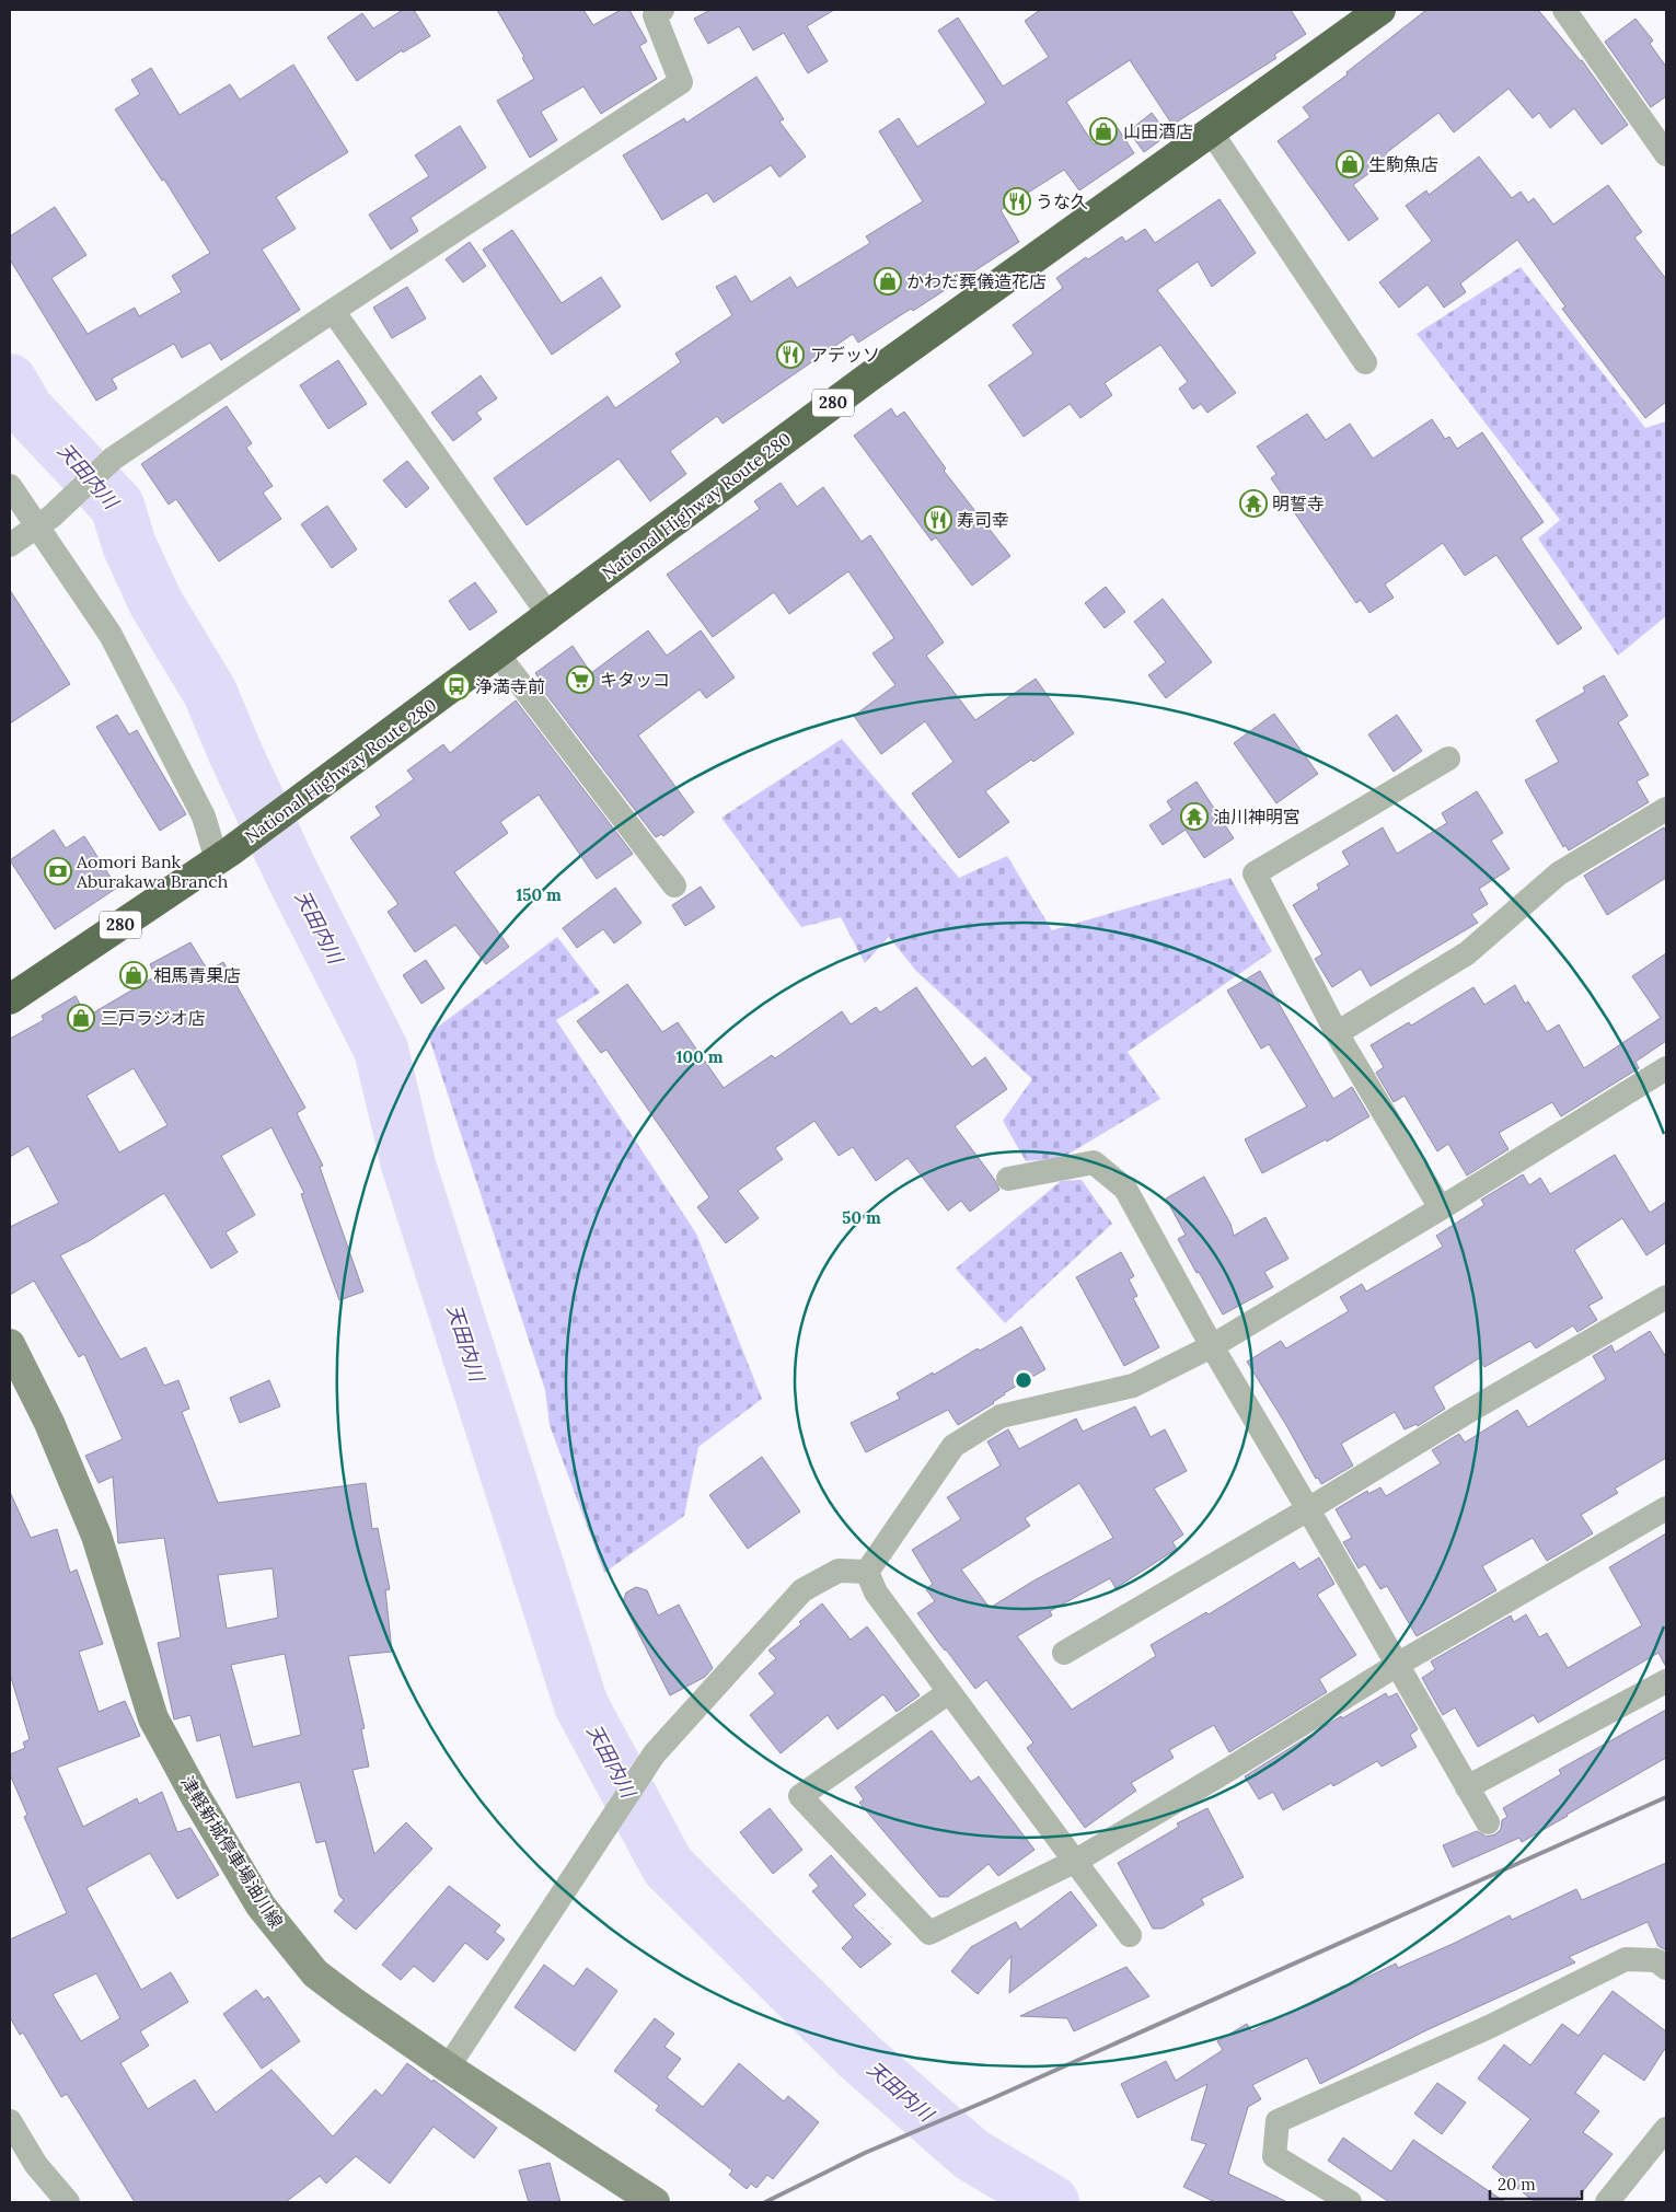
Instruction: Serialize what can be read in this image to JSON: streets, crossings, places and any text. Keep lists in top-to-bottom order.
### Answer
{
  "streets": {
    "highway": ["280", "National Highway Route 280"],
    "main road": ["津軽新城停車場油川線"]
  },
  "water": ["天田内川"],
  "places": {
    "shop": [
      "山田酒店",
      "生駒魚店",
      "かわだ葬儀造花店",
      "相馬青果店",
      "三戸ラジオ店"
    ],
    "restaurant": ["うな久", "アデッソ", "寿司幸"],
    "temple": ["明誓寺", "油川神明宮"],
    "supermarket": ["キタッコ"],
    "bus stop": ["浄満寺前"],
    "bank": ["Aomori Bank Aburakawa Branch"]
  },
  "scale_bar": "20 m",
  "rings": ["150 m", "100 m", "50 m"]
}
